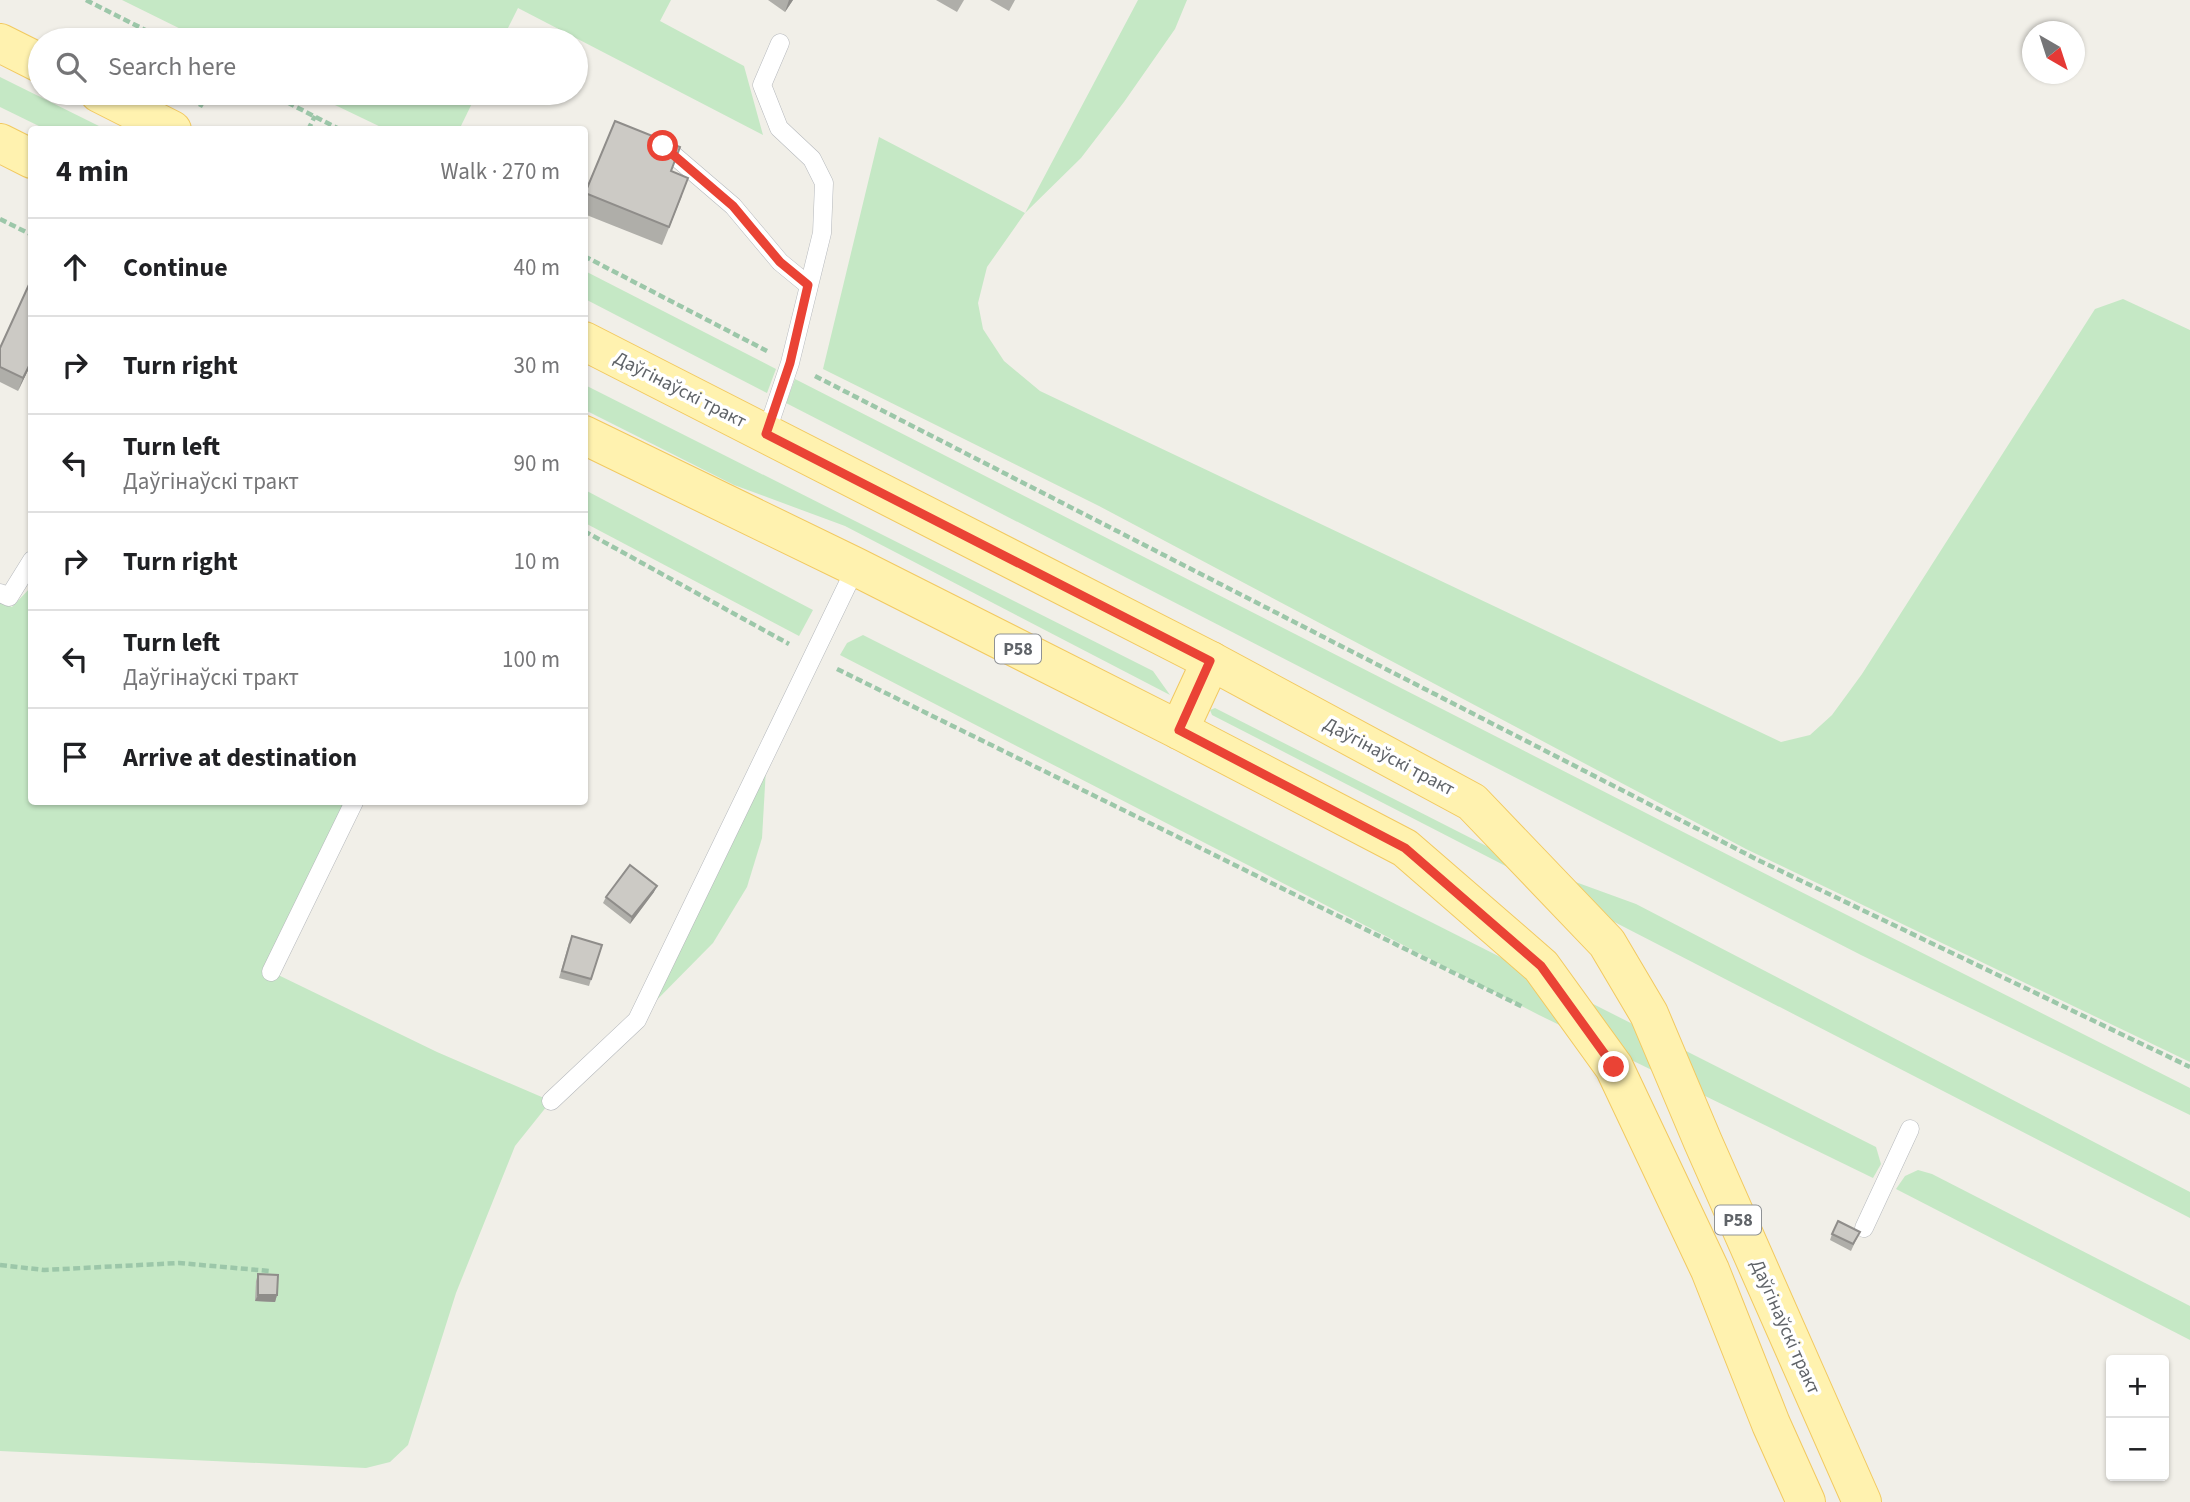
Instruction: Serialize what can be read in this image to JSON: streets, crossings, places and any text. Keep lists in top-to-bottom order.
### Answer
{
  "streets": {
    "main road": ["Даўгінаўскі тракт", "Р58"]
  },
  "north": "bottom right",
  "page": {
    "search": "Search here",
    "heading": ["4 min", "Walk · 270 m"],
    "list": [
      ["Continue", "40 m"],
      ["Turn right", "30 m"],
      ["Turn left", "Даўгінаўскі тракт", "90 m"],
      ["Turn right", "10 m"],
      ["Turn left", "Даўгінаўскі тракт", "100 m"],
      "Arrive at destination"
    ],
    "map_buttons": ["+", "−"]
  }
}
